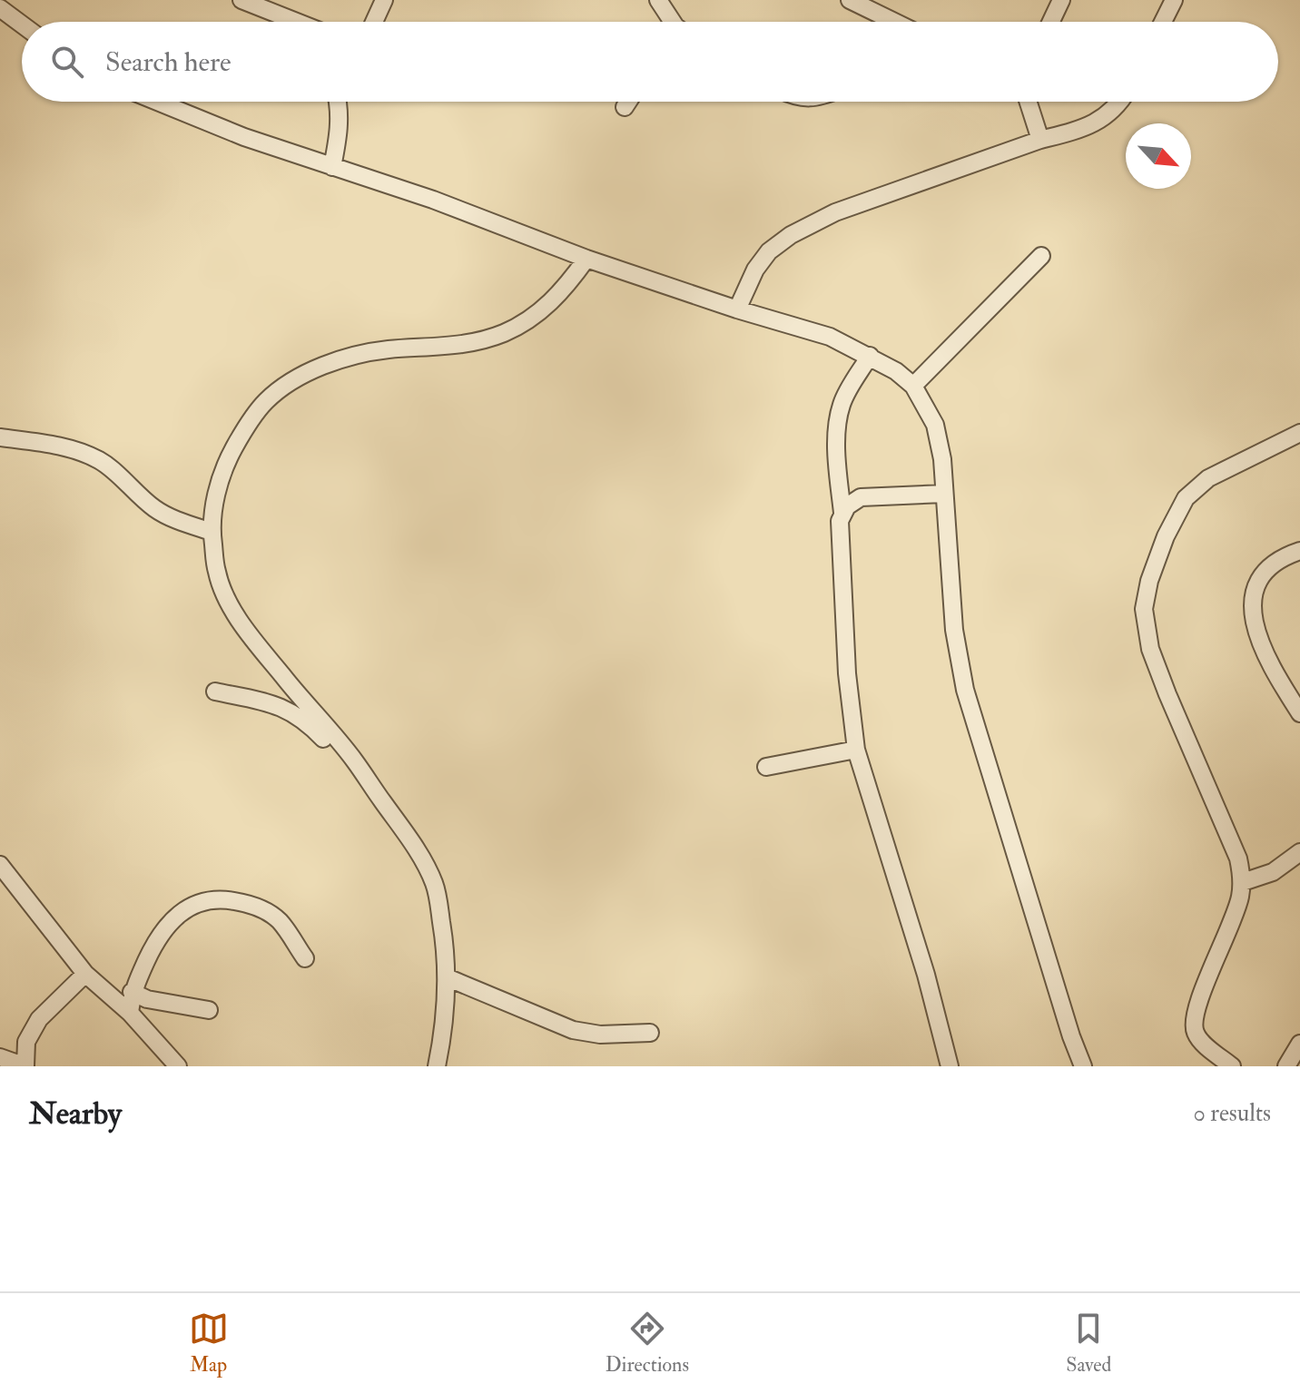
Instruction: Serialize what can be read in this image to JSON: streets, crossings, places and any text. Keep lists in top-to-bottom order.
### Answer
{
  "north": "bottom right",
  "page": {
    "search": "Search here",
    "heading": ["Nearby", "0 results"],
    "nav": ["Map", "Directions", "Saved"]
  }
}
